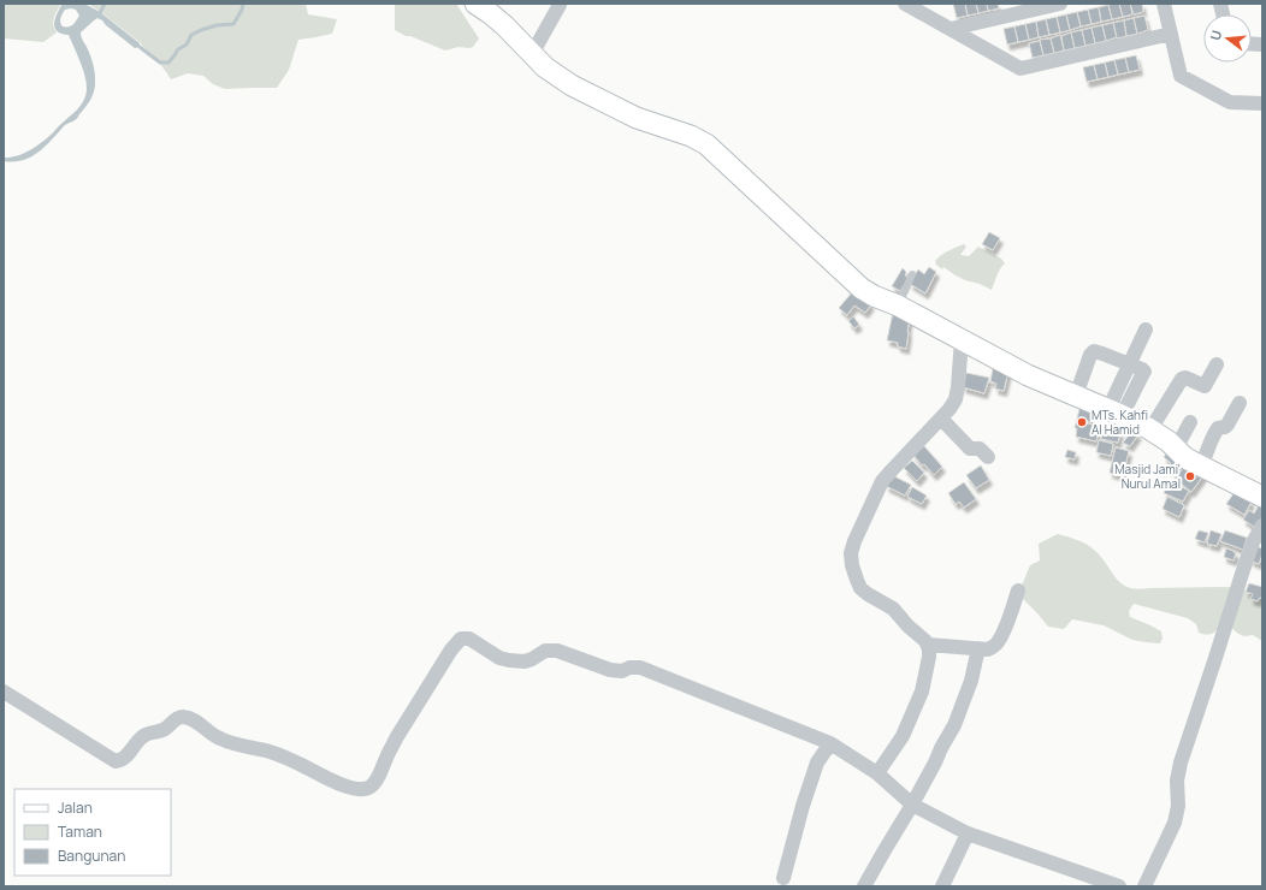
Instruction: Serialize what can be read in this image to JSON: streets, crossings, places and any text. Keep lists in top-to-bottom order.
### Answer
{
  "places": ["MTs. Kahfi Al Hamid", "Masjid Jami' Nurul Amal"],
  "legend": ["Jalan", "Taman", "Bangunan"],
  "north": "left"
}
